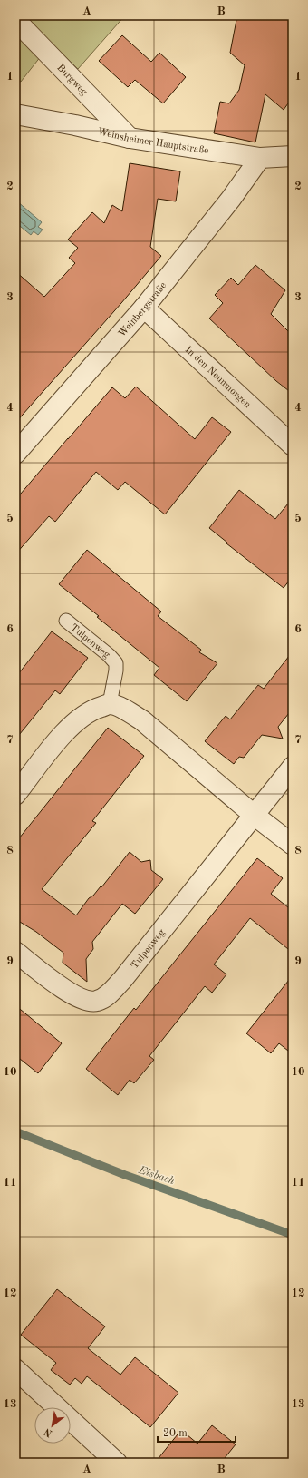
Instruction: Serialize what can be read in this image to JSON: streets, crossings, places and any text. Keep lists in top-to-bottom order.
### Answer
{
  "streets": {
    "street": [
      "Burgweg",
      "Weinsheimer Hauptstraße",
      "Weinbergstraße",
      "In den Neunmorgen",
      "Tulpenweg"
    ]
  },
  "crossings": [
    ["Burgweg", "Weinsheimer Hauptstraße"],
    ["Weinsheimer Hauptstraße", "Weinbergstraße"],
    ["Weinbergstraße", "In den Neunmorgen"]
  ],
  "water": ["Eisbach"],
  "scale_bar": "20 m",
  "north": "bottom left",
  "grid": {
    "columns": ["A", "B"],
    "rows": [
      "1",
      "2",
      "3",
      "4",
      "5",
      "6",
      "7",
      "8",
      "9",
      "10",
      "11",
      "12",
      "13"
    ]
  }
}
